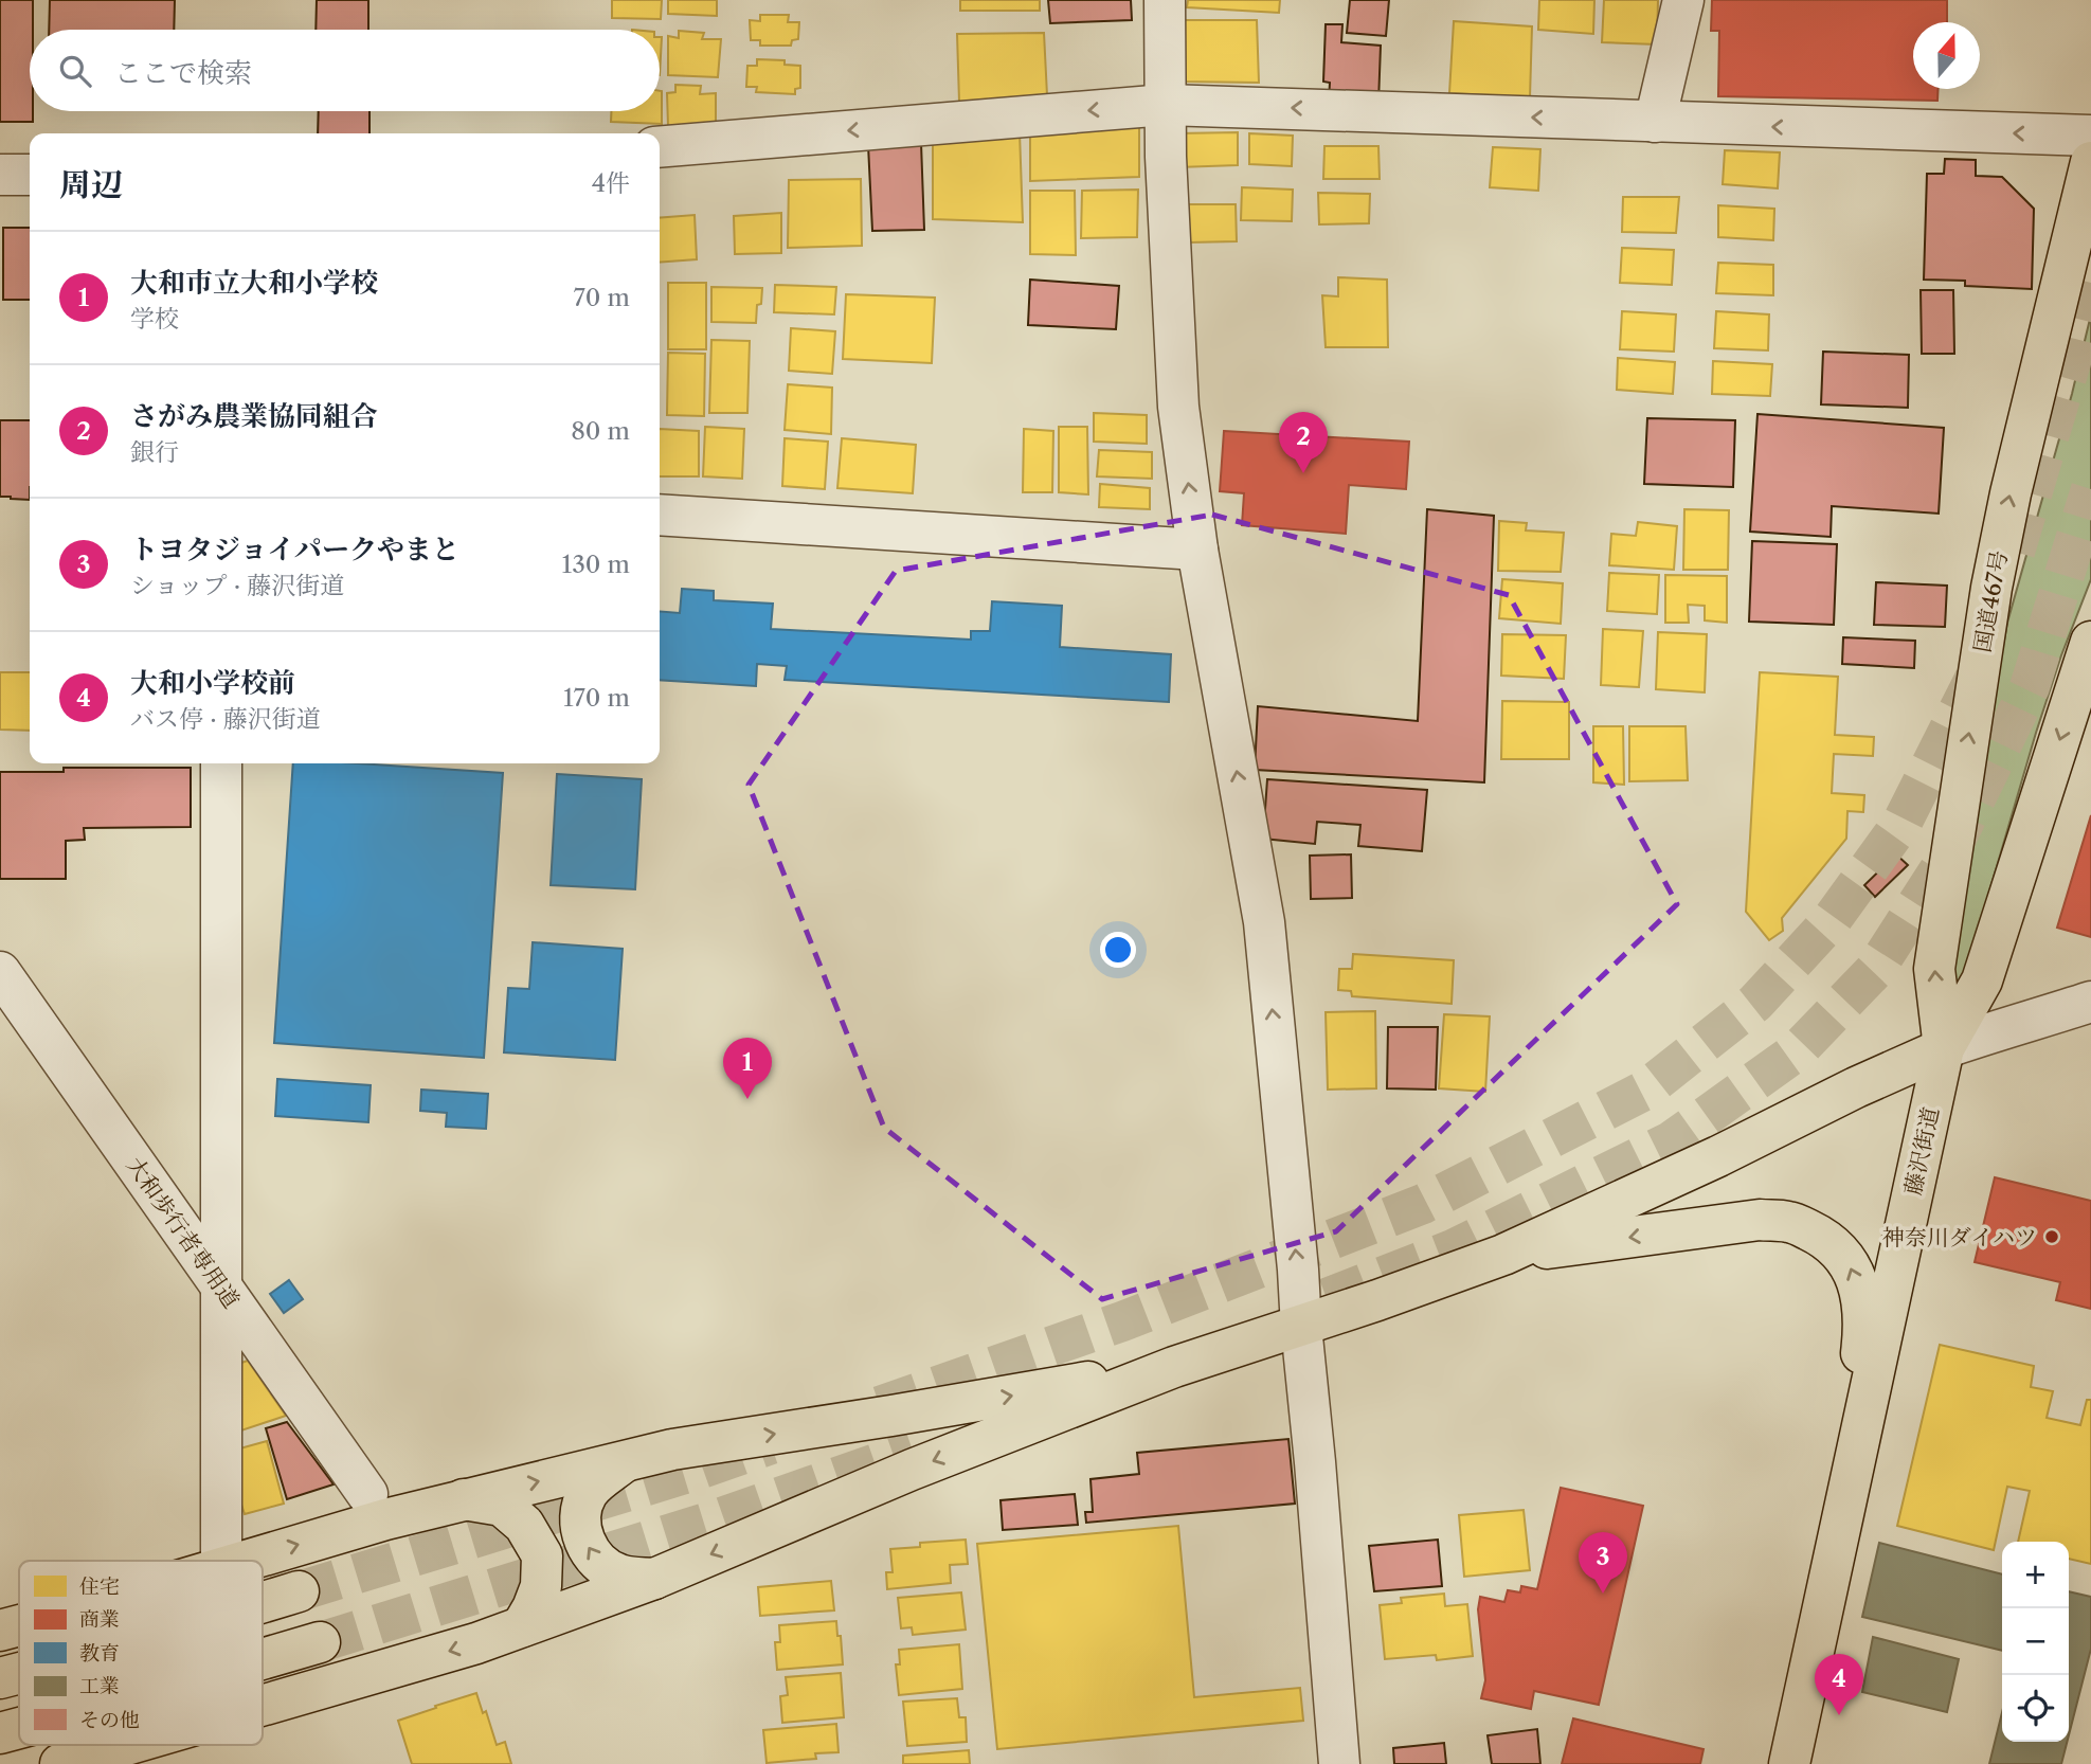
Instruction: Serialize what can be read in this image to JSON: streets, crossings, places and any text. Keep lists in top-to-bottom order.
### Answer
{
  "streets": {
    "highway": ["国道467号", "藤沢街道"],
    "street": ["大和歩行者専用道"]
  },
  "crossings": [
    ["国道467号", "藤沢街道"]
  ],
  "one_way": ["国道467号", "藤沢街道"],
  "places": ["神奈川ダイハツ"],
  "legend": [
    "住宅",
    "商業",
    "教育",
    "工業",
    "その他"
  ],
  "north": "top",
  "page": {
    "search": "ここで検索",
    "heading": ["周辺", "4件"],
    "list": [
      {
        "mark": "1",
        "name": "大和市立大和小学校",
        "note": "学校",
        "value": "70 m"
      },
      {
        "mark": "2",
        "name": "さがみ農業協同組合",
        "note": "銀行",
        "value": "80 m"
      },
      {
        "mark": "3",
        "name": "トヨタジョイパークやまと",
        "note": "ショップ · 藤沢街道",
        "value": "130 m"
      },
      {
        "mark": "4",
        "name": "大和小学校前",
        "note": "バス停 · 藤沢街道",
        "value": "170 m"
      }
    ],
    "pins": [
      "2",
      "1",
      "3",
      "4"
    ],
    "map_buttons": ["+", "−"]
  }
}
